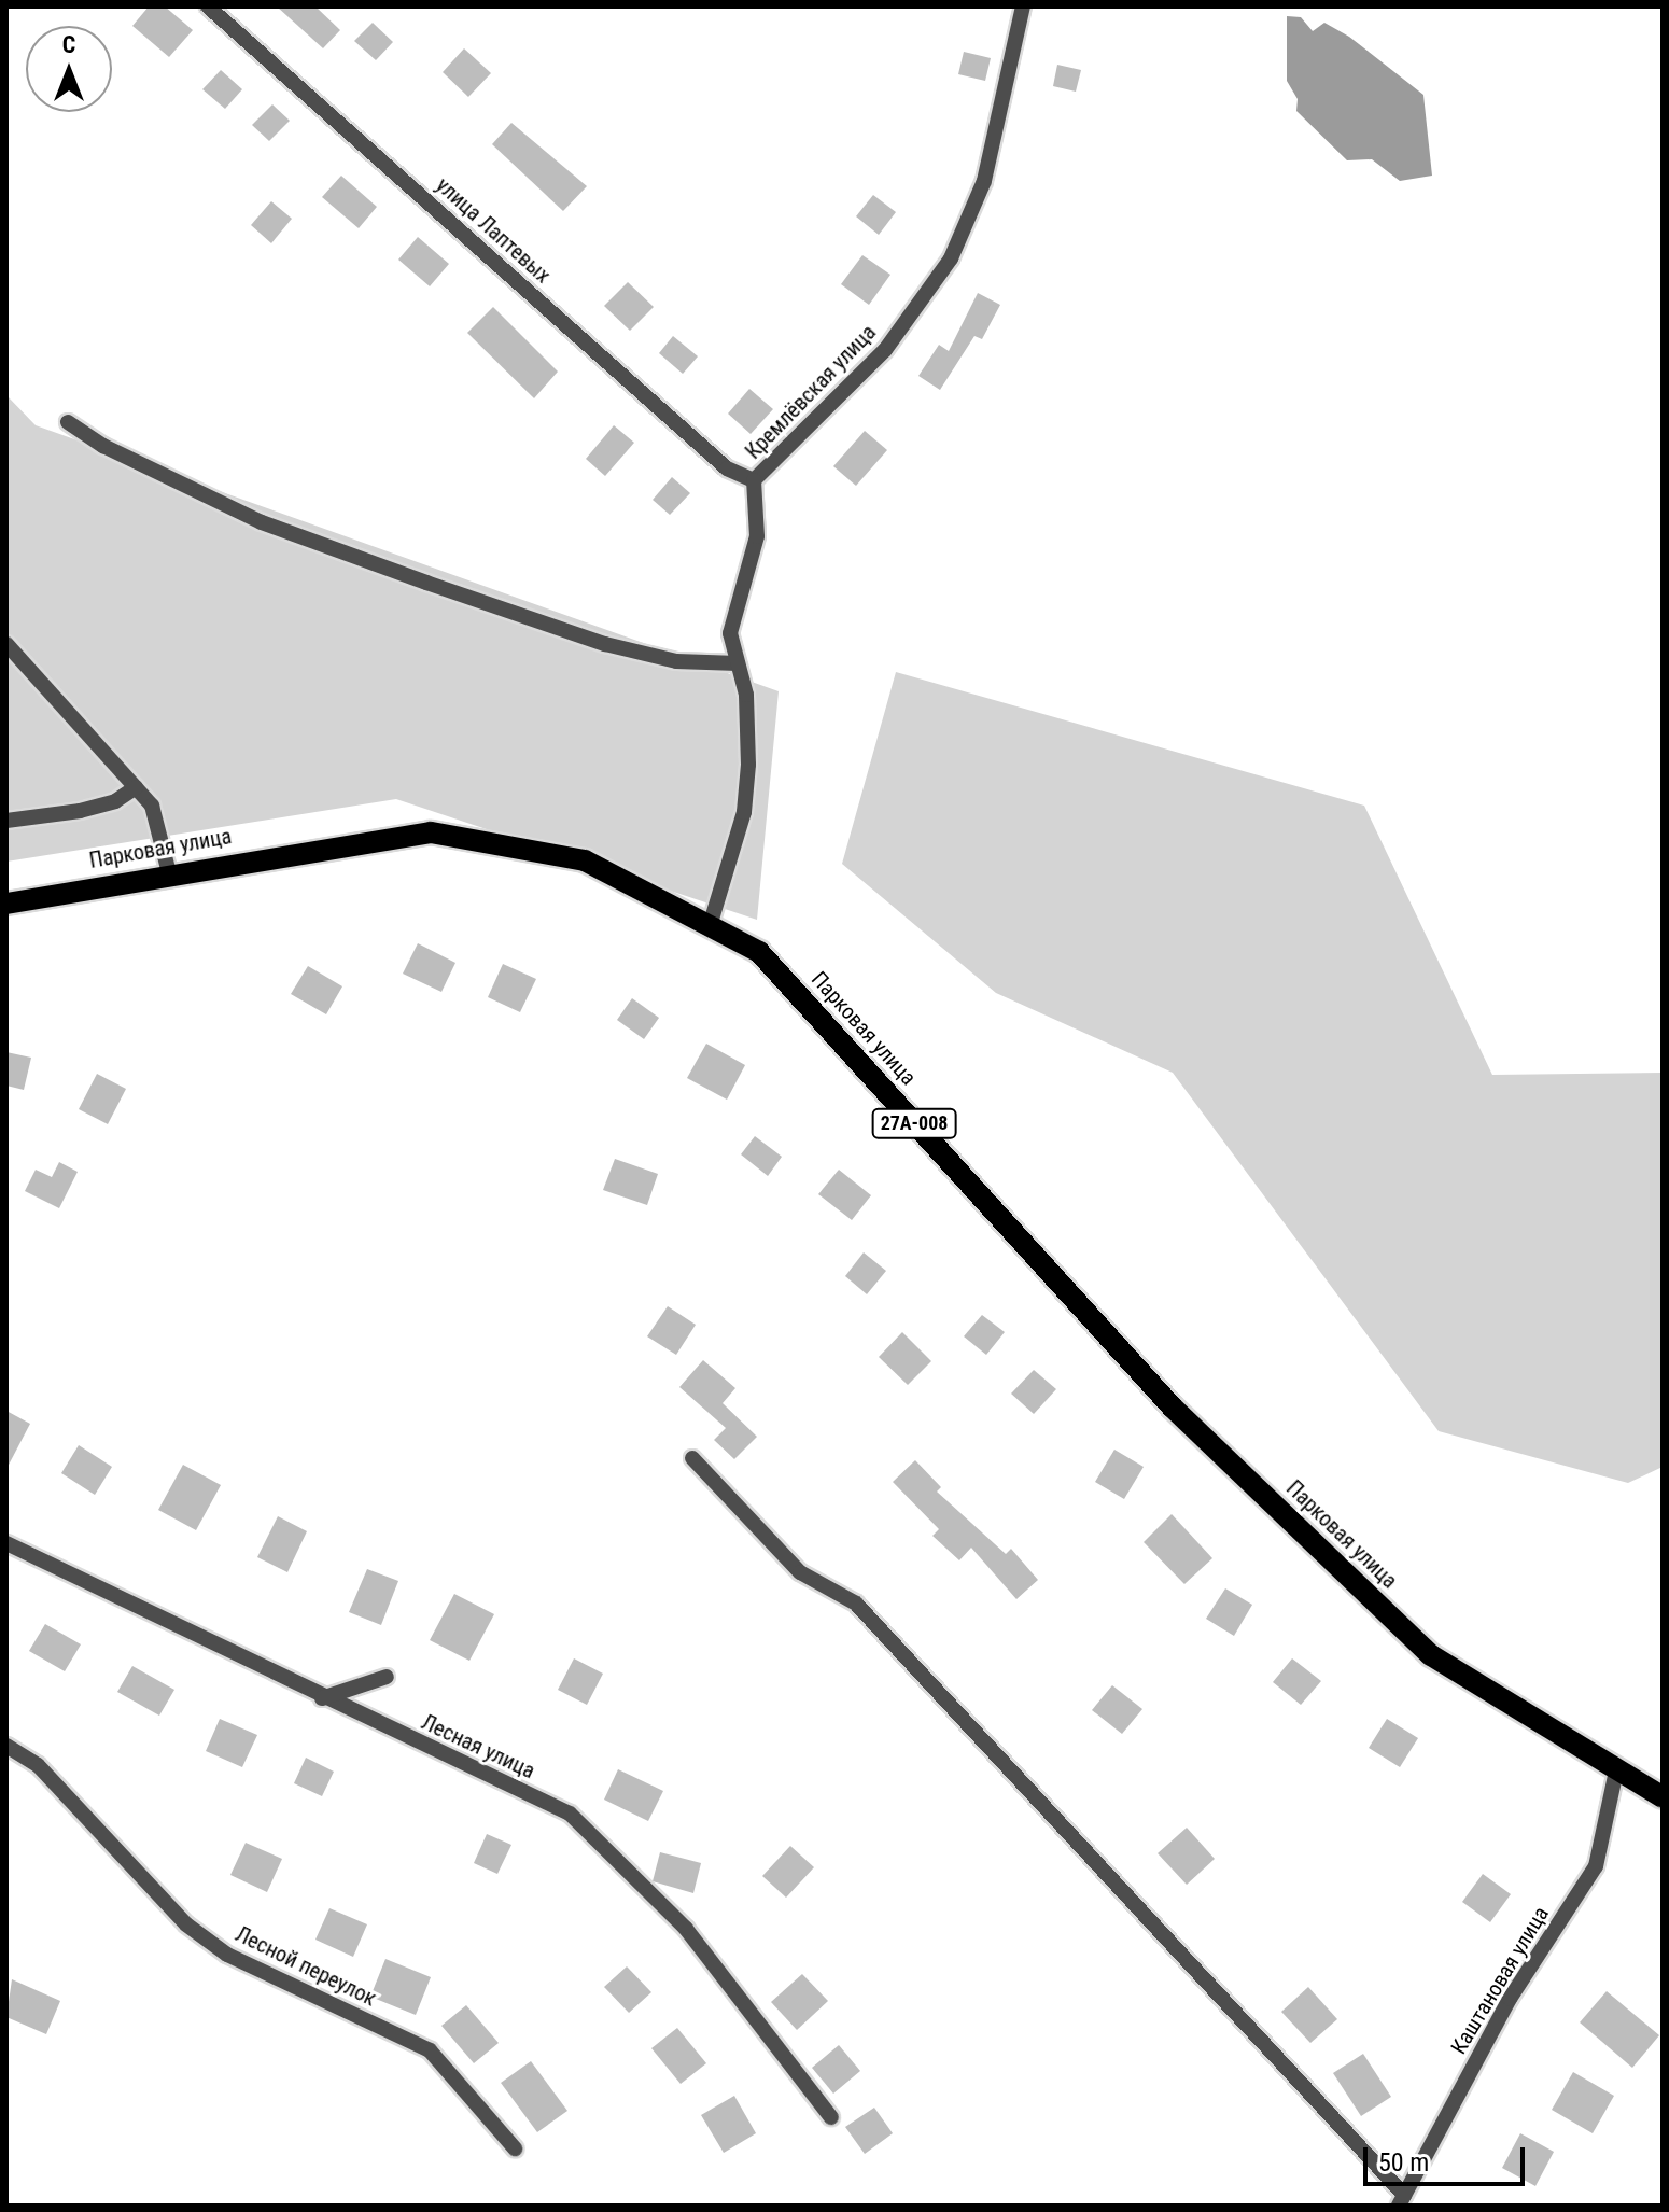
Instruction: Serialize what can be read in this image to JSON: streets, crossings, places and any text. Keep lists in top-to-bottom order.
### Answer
{
  "streets": {
    "main road": ["Парковая улица", "27А-008"],
    "street": [
      "улица Лаптевых",
      "Кремлёвская улица",
      "Лесная улица",
      "Лесной переулок",
      "Каштановая улица"
    ]
  },
  "crossings": [
    ["улица Лаптевых", "Кремлёвская улица"],
    ["Кремлёвская улица", "Парковая улица"],
    ["Парковая улица", "Каштановая улица"]
  ],
  "scale_bar": "50 m",
  "north": "top"
}
